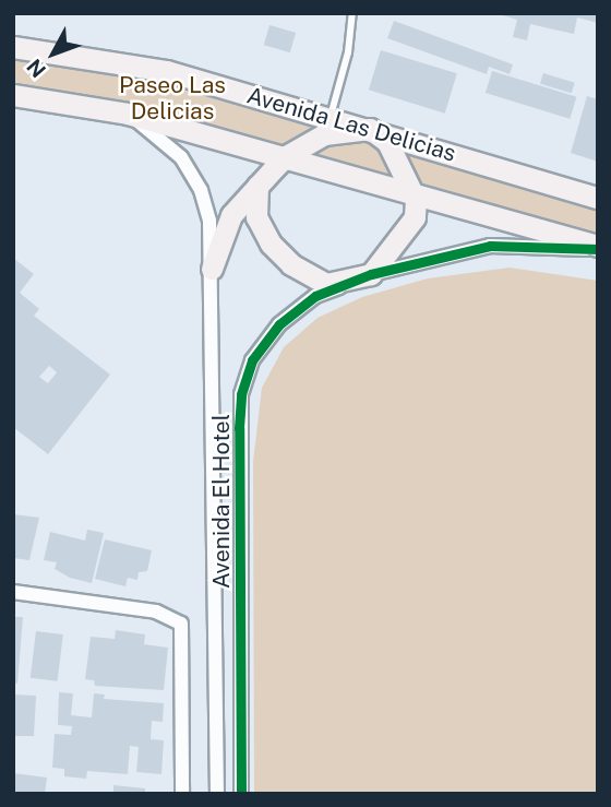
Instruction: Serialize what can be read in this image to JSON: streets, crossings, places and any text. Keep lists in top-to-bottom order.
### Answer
{
  "streets": {
    "main road": ["Avenida Las Delicias"],
    "street": ["Avenida El Hotel"]
  },
  "crossings": [
    ["Avenida Las Delicias", "Avenida El Hotel"]
  ],
  "parks": ["Paseo Las Delicias"],
  "north": "bottom left"
}
